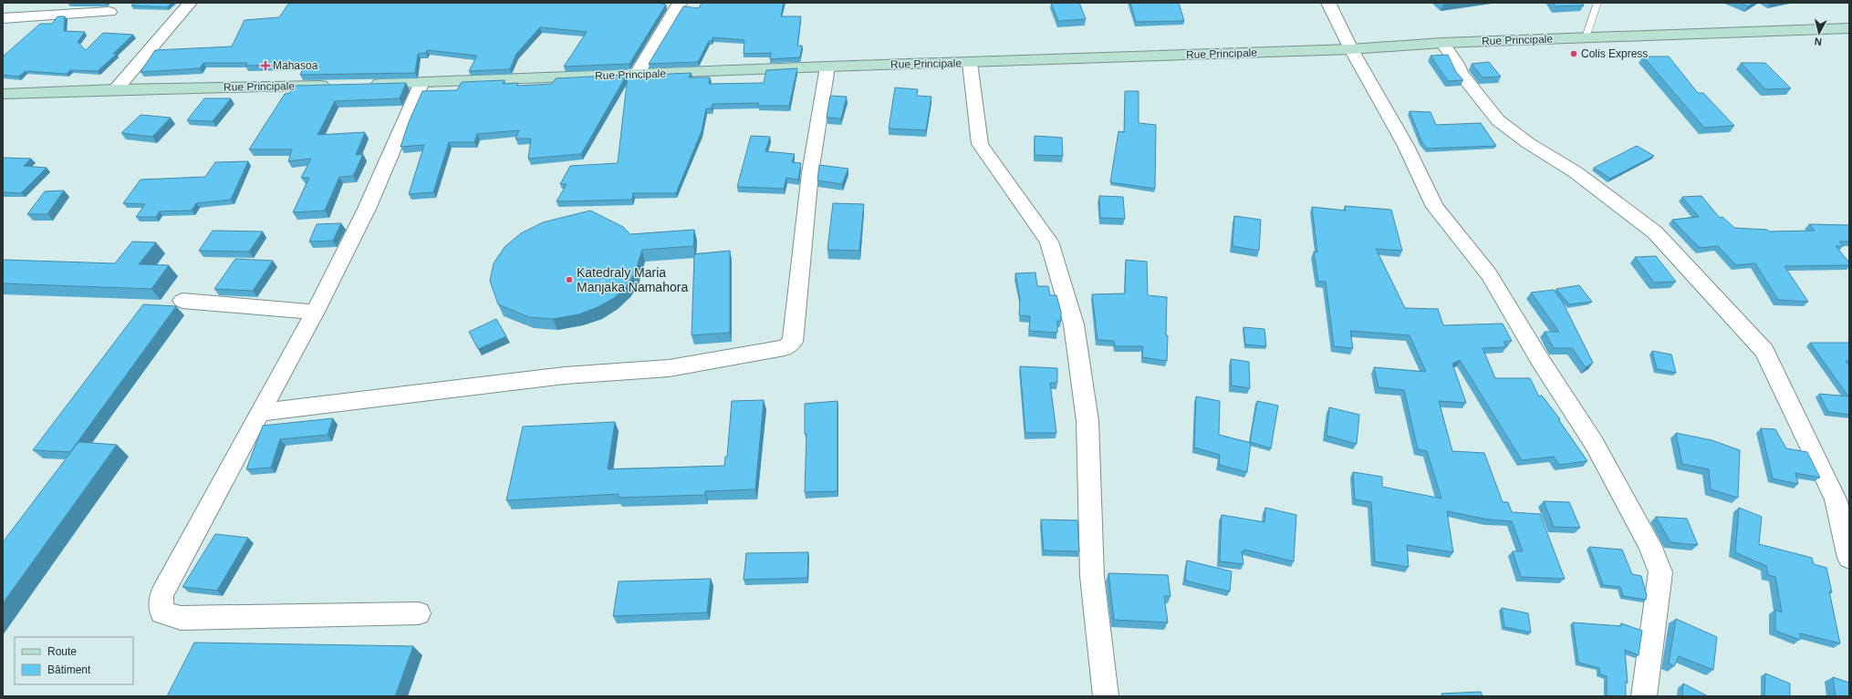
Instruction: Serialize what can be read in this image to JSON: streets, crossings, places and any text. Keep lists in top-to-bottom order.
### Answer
{
  "streets": {
    "main road": ["Rue Principale"]
  },
  "places": {
    "other": ["Colis Express", "Katedraly Maria Manjaka Namahora"],
    "health": ["Mahasoa"]
  },
  "legend": ["Route", "Bâtiment"],
  "north": "bottom"
}
